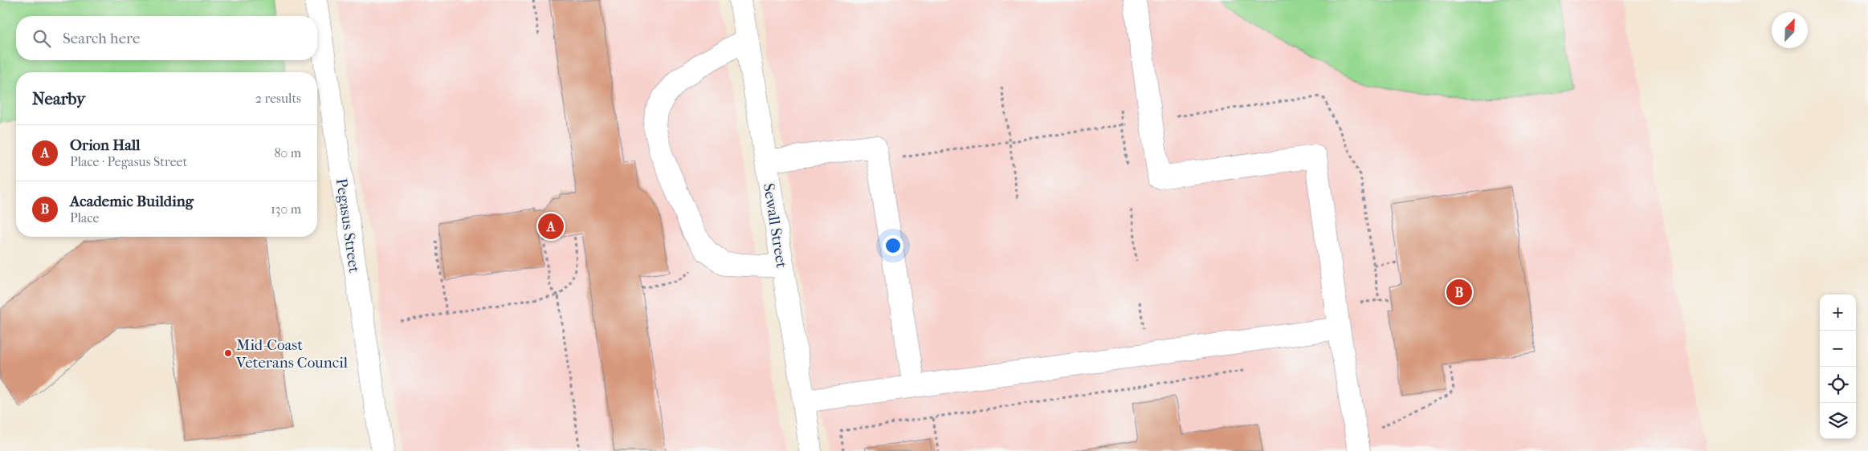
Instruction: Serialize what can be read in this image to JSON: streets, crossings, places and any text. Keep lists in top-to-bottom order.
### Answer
{
  "streets": {
    "street": ["Pegasus Street", "Sewall Street"]
  },
  "places": ["Mid-Coast Veterans Council"],
  "north": "top right",
  "page": {
    "search": "Search here",
    "heading": ["Nearby", "2 results"],
    "list": [
      {
        "mark": "A",
        "name": "Orion Hall",
        "note": "Place · Pegasus Street",
        "value": "80 m"
      },
      {
        "mark": "B",
        "name": "Academic Building",
        "note": "Place",
        "value": "130 m"
      }
    ],
    "pins": ["A", "B"],
    "map_buttons": ["+", "−"]
  }
}
